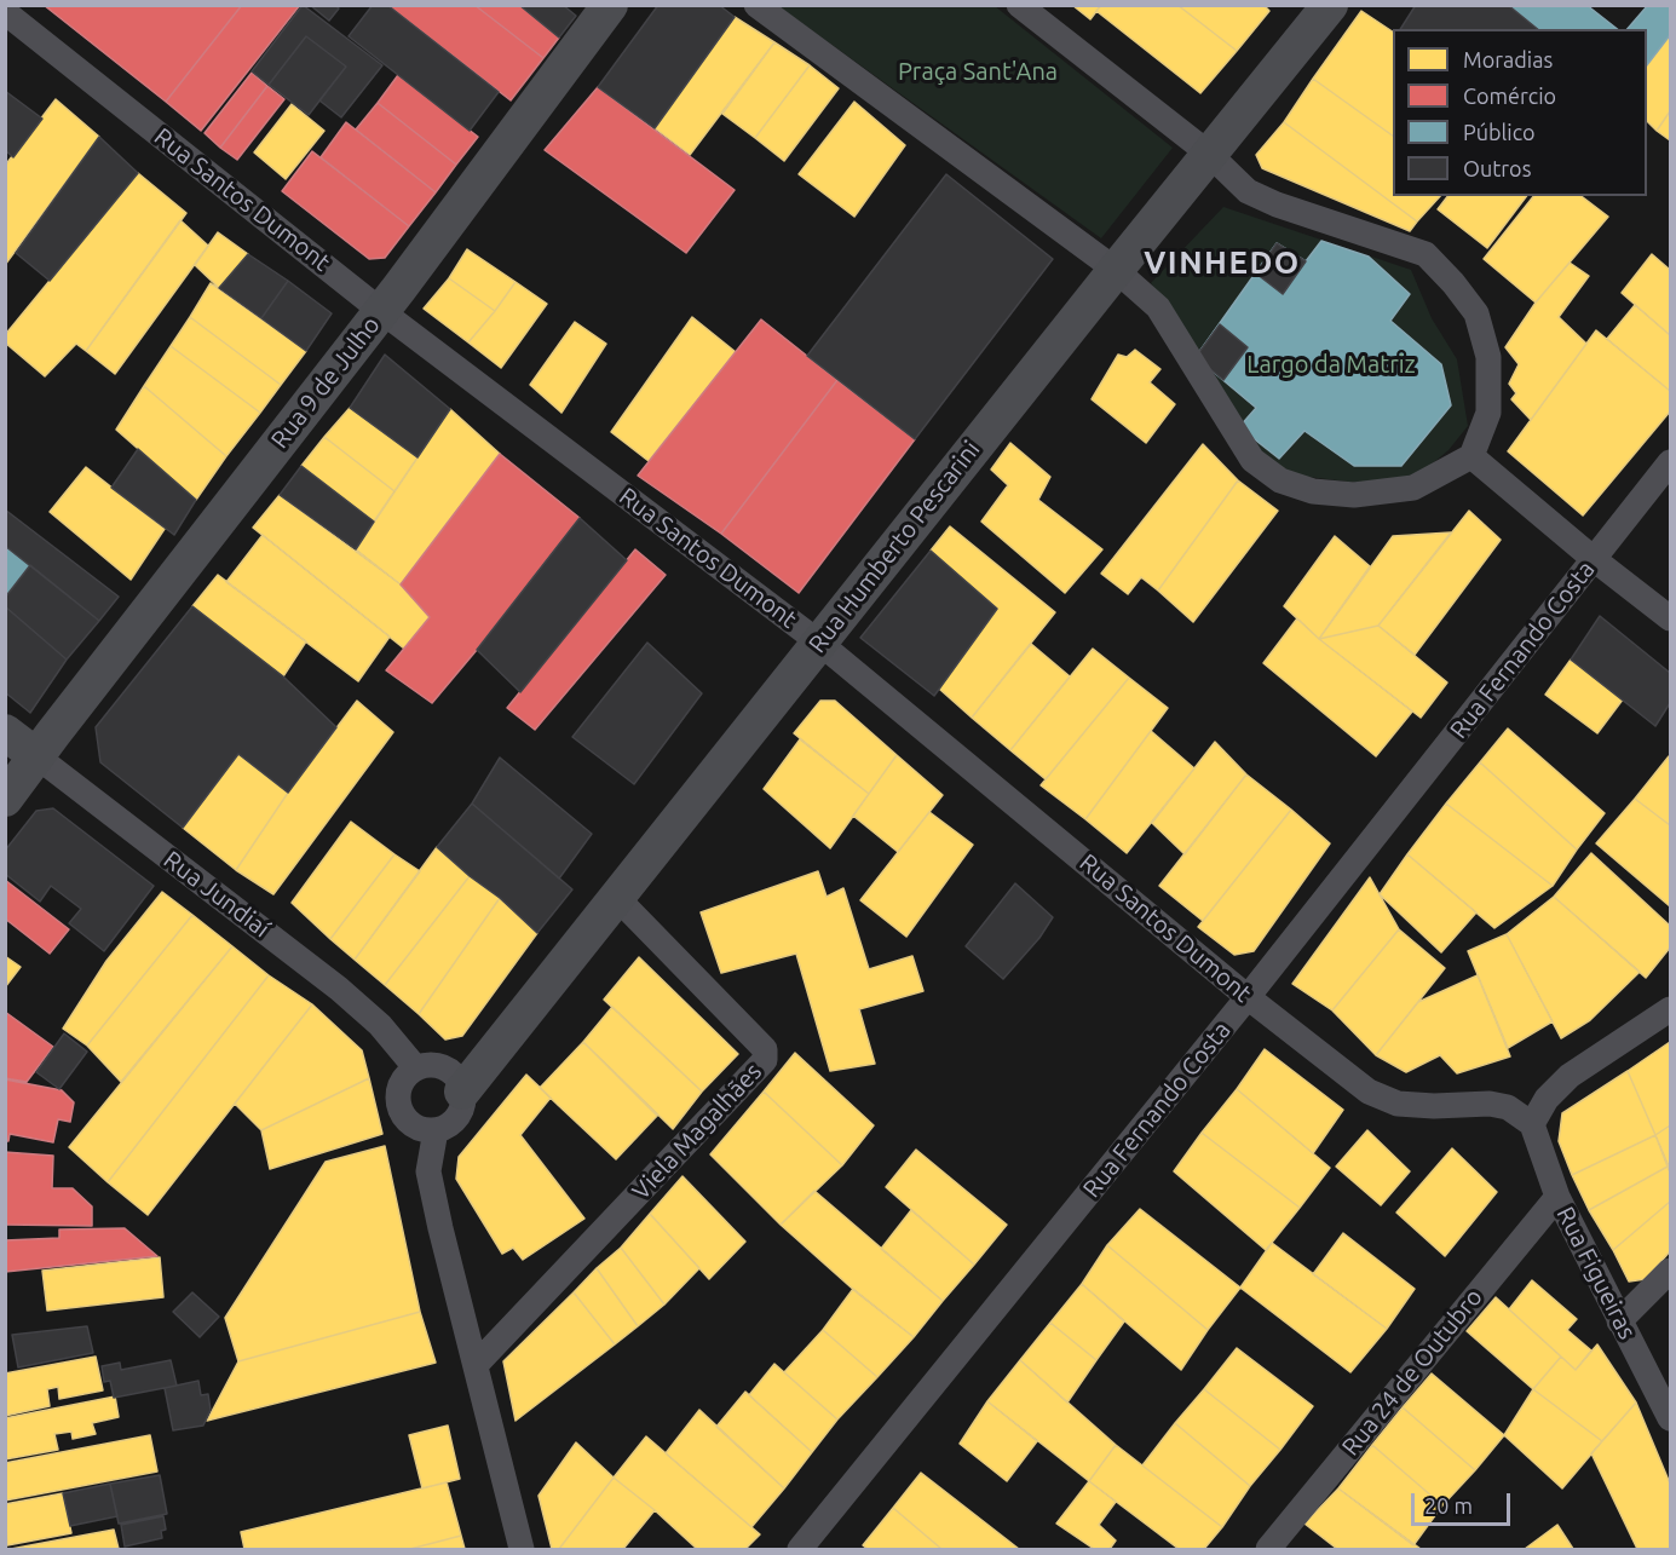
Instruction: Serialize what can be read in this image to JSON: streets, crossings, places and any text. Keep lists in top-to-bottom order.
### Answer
{
  "streets": {
    "street": [
      "Rua Santos Dumont",
      "Rua 9 de Julho",
      "Rua Humberto Pescarini",
      "Rua Fernando Costa",
      "Rua Jundiaí",
      "Viela Magalhães",
      "Rua Figueiras",
      "Rua 24 de Outubro"
    ]
  },
  "crossings": [
    ["Rua Santos Dumont", "Rua 9 de Julho"],
    ["Rua Santos Dumont", "Rua Humberto Pescarini"],
    ["Rua Santos Dumont", "Rua Fernando Costa"],
    ["Rua Santos Dumont", "Rua Figueiras"],
    ["Rua 9 de Julho", "Rua Jundiaí"],
    ["Rua Humberto Pescarini", "Rua Jundiaí"],
    ["Rua Humberto Pescarini", "Viela Magalhães"],
    ["Rua Figueiras", "Rua 24 de Outubro"]
  ],
  "districts": ["VINHEDO"],
  "parks": ["Praça Sant'Ana", "Largo da Matriz"],
  "legend": [
    "Moradias",
    "Comércio",
    "Público",
    "Outros"
  ],
  "scale_bar": "20 m"
}
